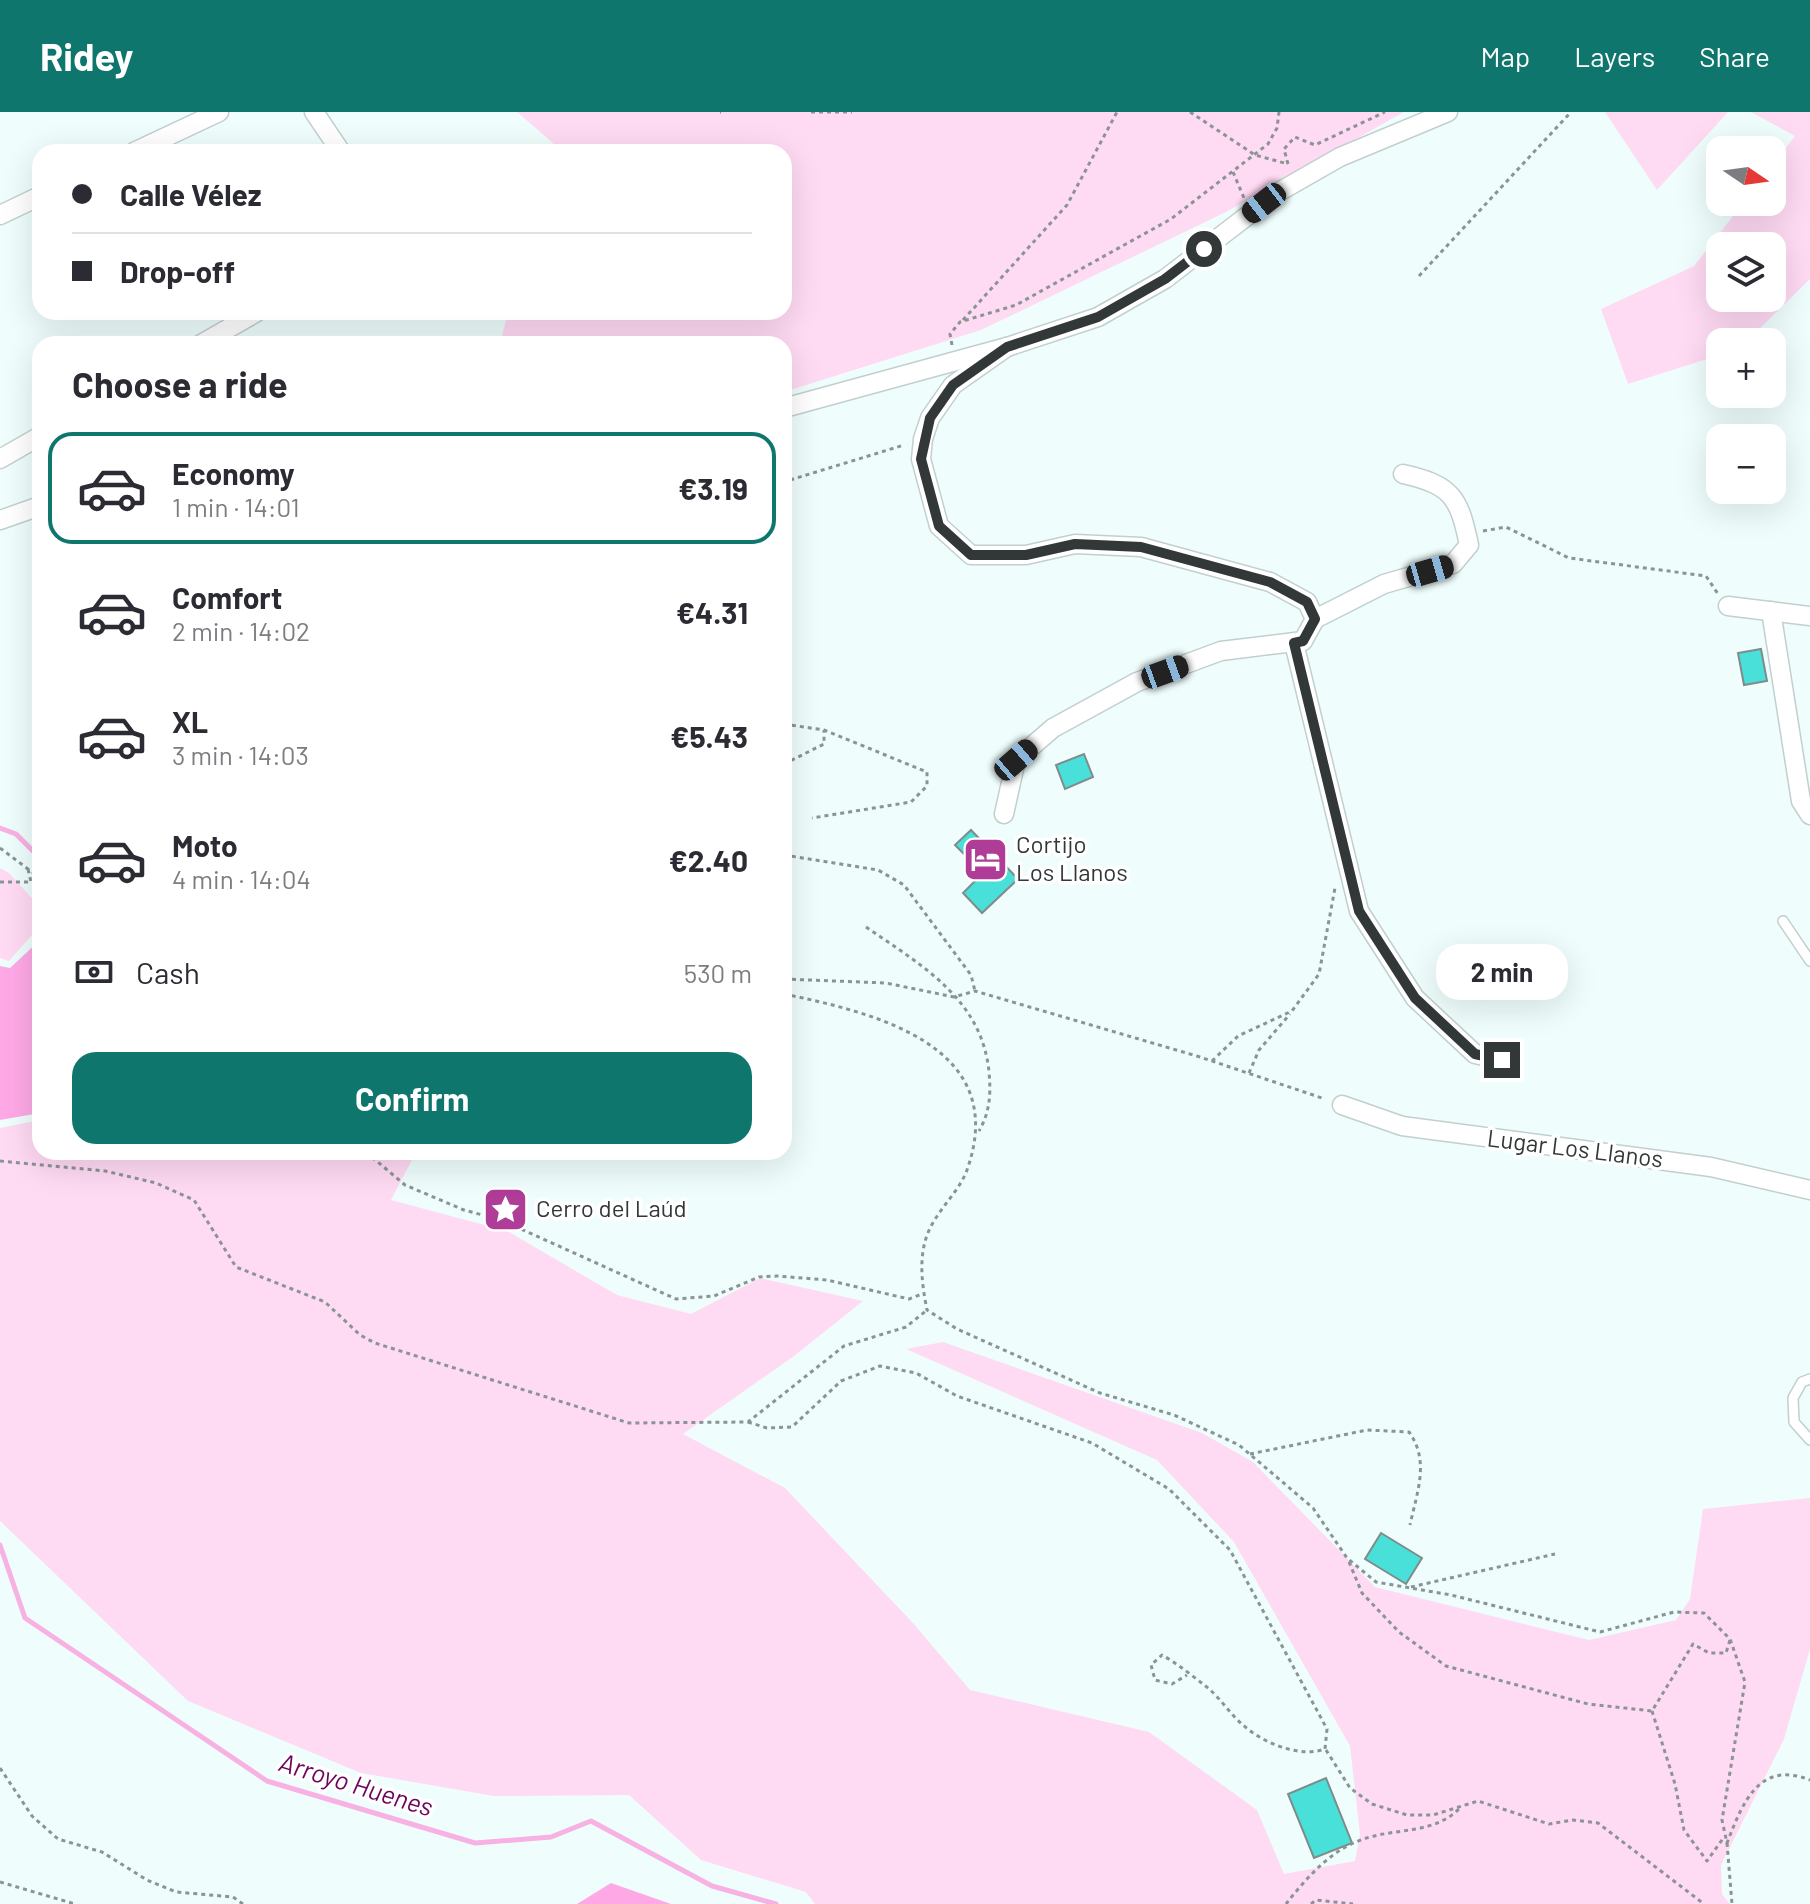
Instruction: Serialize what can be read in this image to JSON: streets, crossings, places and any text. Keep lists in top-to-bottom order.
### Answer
{
  "streets": {
    "street": ["Lugar Los Llanos"]
  },
  "water": ["Arroyo Huenes"],
  "places": {
    "hotel": ["Cortijo Los Llanos"],
    "place": ["Cerro del Laúd"]
  },
  "north": "right",
  "page": {
    "header": "Ridey",
    "nav": ["Map", "Layers", "Share"],
    "map_buttons": ["+", "−"],
    "banner": ["Calle Vélez", "Drop-off"],
    "heading": "Choose a ride",
    "list": [
      {
        "name": "Economy",
        "note": "1 min · 14:01",
        "value": "€3.19"
      },
      {
        "name": "Comfort",
        "note": "2 min · 14:02",
        "value": "€4.31"
      },
      {
        "name": "XL",
        "note": "3 min · 14:03",
        "value": "€5.43"
      },
      {
        "name": "Moto",
        "note": "4 min · 14:04",
        "value": "€2.40"
      }
    ],
    "pay": ["Cash", "530 m"],
    "bubble": "2 min",
    "buttons": "Confirm"
  }
}
